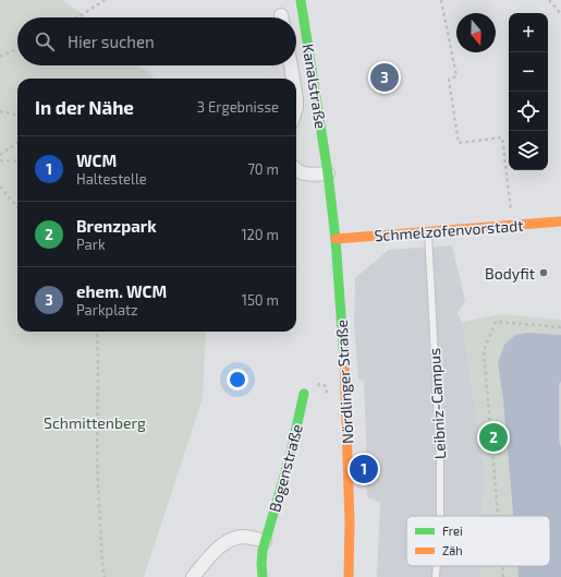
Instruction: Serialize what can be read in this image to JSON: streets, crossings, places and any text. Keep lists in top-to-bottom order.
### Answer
{
  "streets": {
    "main road": [
      "Kanalstraße",
      "Schmelzofenvorstadt",
      "Nördlinger Straße",
      "Bogenstraße"
    ],
    "lane": ["Leibniz-Campus"]
  },
  "crossings": [
    ["Kanalstraße", "Schmelzofenvorstadt"],
    ["Kanalstraße", "Nördlinger Straße"],
    ["Schmelzofenvorstadt", "Nördlinger Straße"],
    ["Schmelzofenvorstadt", "Leibniz-Campus"]
  ],
  "parks": ["Schmittenberg"],
  "places": ["Bodyfit"],
  "legend": ["Frei", "Zäh"],
  "north": "bottom",
  "page": {
    "map_buttons": ["+", "−"],
    "search": "Hier suchen",
    "pins": ["3", "2", "1"],
    "heading": ["In der Nähe", "3 Ergebnisse"],
    "list": [
      {
        "mark": "1",
        "name": "WCM",
        "note": "Haltestelle",
        "value": "70 m"
      },
      {
        "mark": "2",
        "name": "Brenzpark",
        "note": "Park",
        "value": "120 m"
      },
      {
        "mark": "3",
        "name": "ehem. WCM",
        "note": "Parkplatz",
        "value": "150 m"
      }
    ]
  }
}
